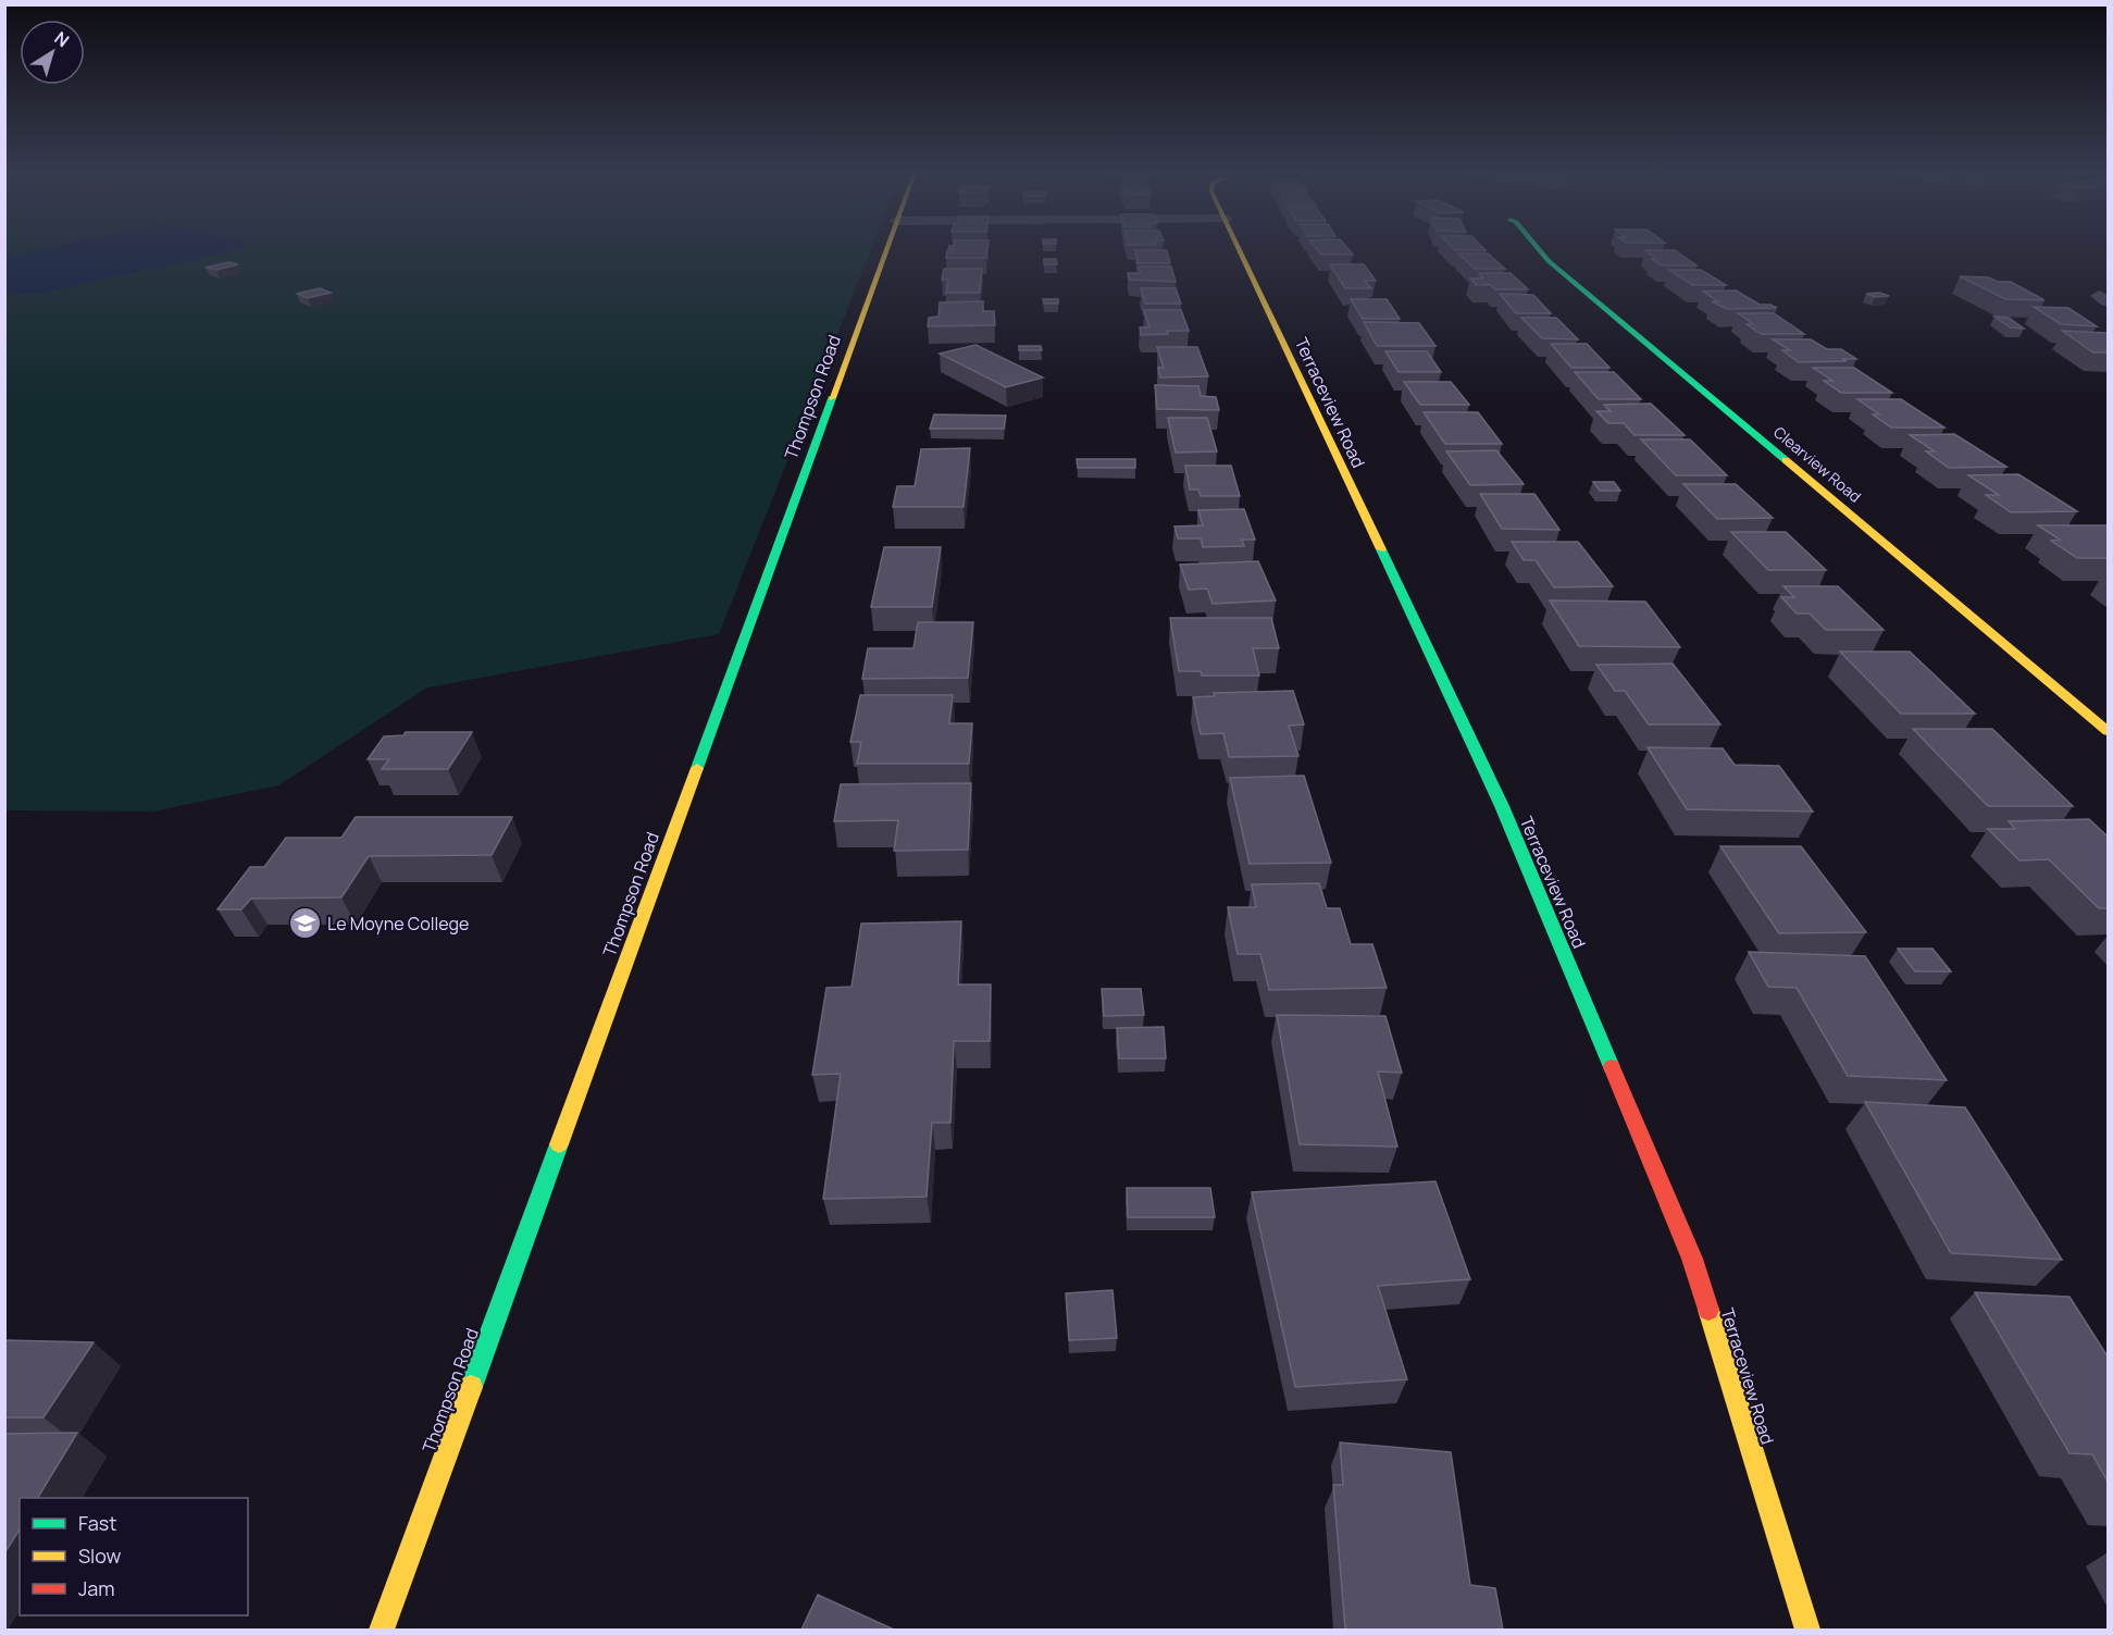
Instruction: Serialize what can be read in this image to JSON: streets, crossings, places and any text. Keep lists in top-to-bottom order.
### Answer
{
  "streets": {
    "street": ["Thompson Road", "Terraceview Road", "Clearview Road"]
  },
  "places": {
    "school or university": ["Le Moyne College"]
  },
  "legend": ["Fast", "Slow", "Jam"],
  "north": "top right"
}
